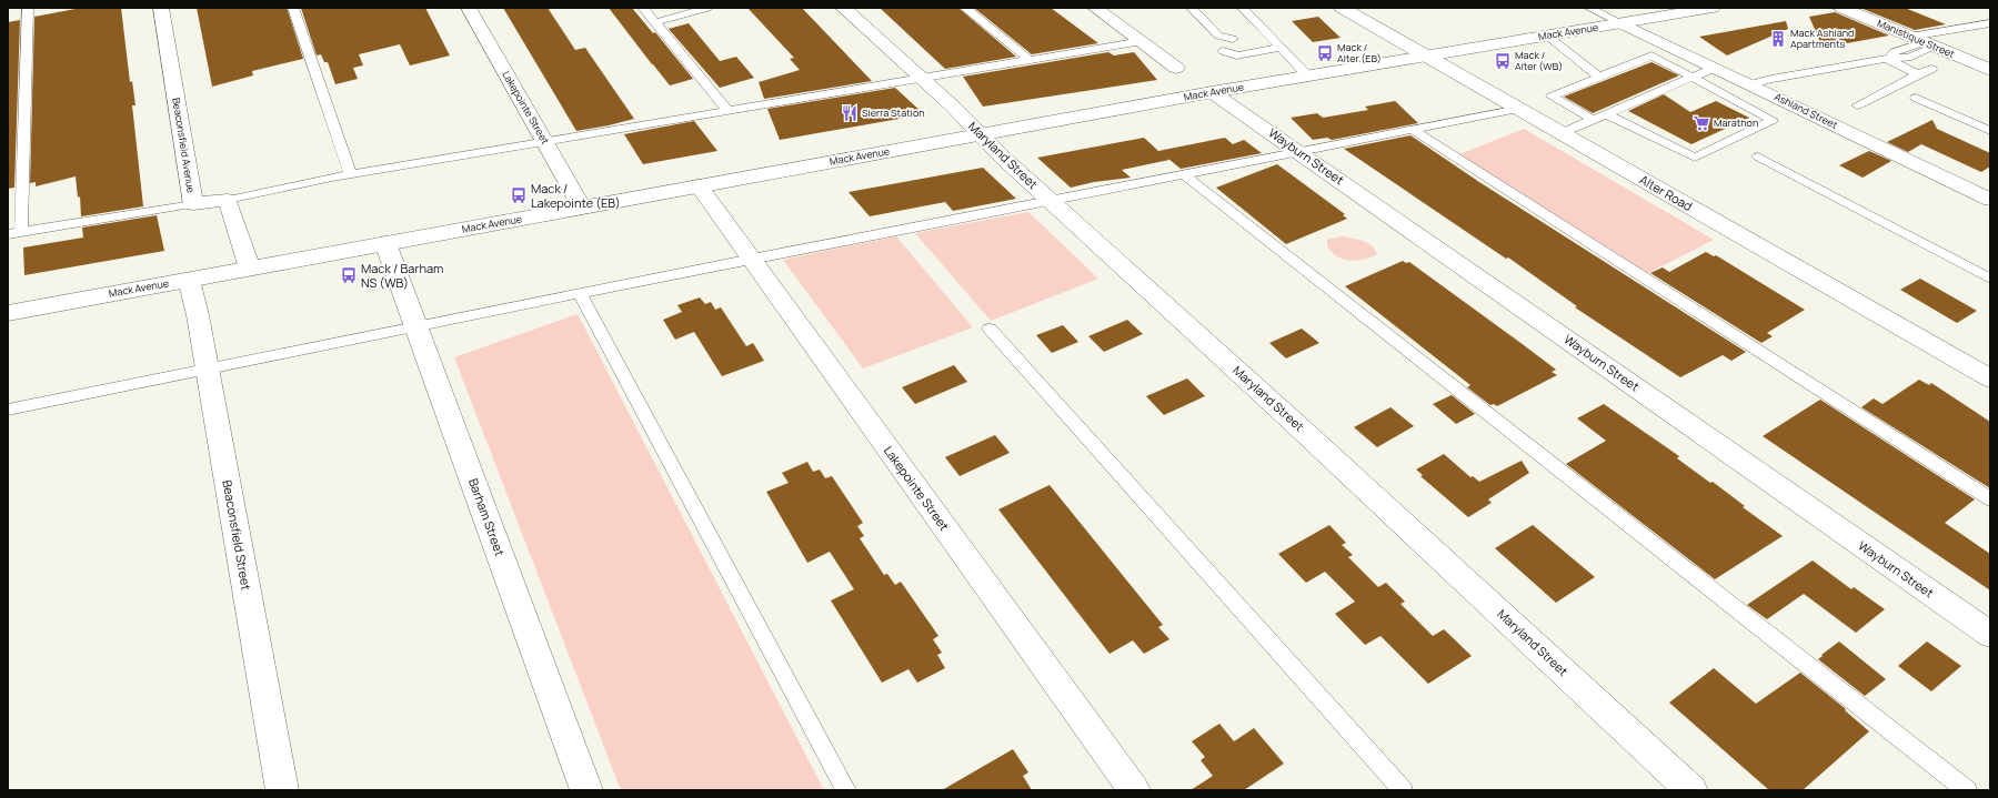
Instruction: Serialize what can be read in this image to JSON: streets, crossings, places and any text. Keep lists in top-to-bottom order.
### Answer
{
  "streets": {
    "street": [
      "Mack Avenue",
      "Manistique Street",
      "Lakepointe Street",
      "Ashland Street",
      "Beaconsfield Avenue",
      "Maryland Street",
      "Wayburn Street",
      "Alter Road",
      "Barham Street",
      "Beaconsfield Street"
    ]
  },
  "crossings": [
    ["Mack Avenue", "Lakepointe Street"],
    ["Mack Avenue", "Ashland Street"],
    ["Mack Avenue", "Maryland Street"],
    ["Mack Avenue", "Wayburn Street"],
    ["Mack Avenue", "Alter Road"],
    ["Mack Avenue", "Barham Street"],
    ["Mack Avenue", "Beaconsfield Street"]
  ],
  "places": {
    "building": ["Mack Ashland Apartments"],
    "bus stop": [
      "Mack / Alter (EB)",
      "Mack / Alter (WB)",
      "Mack / Lakepointe (EB)",
      "Mack / Barham NS (WB)"
    ],
    "restaurant": ["Sierra Station"],
    "supermarket": ["Marathon"]
  }
}
